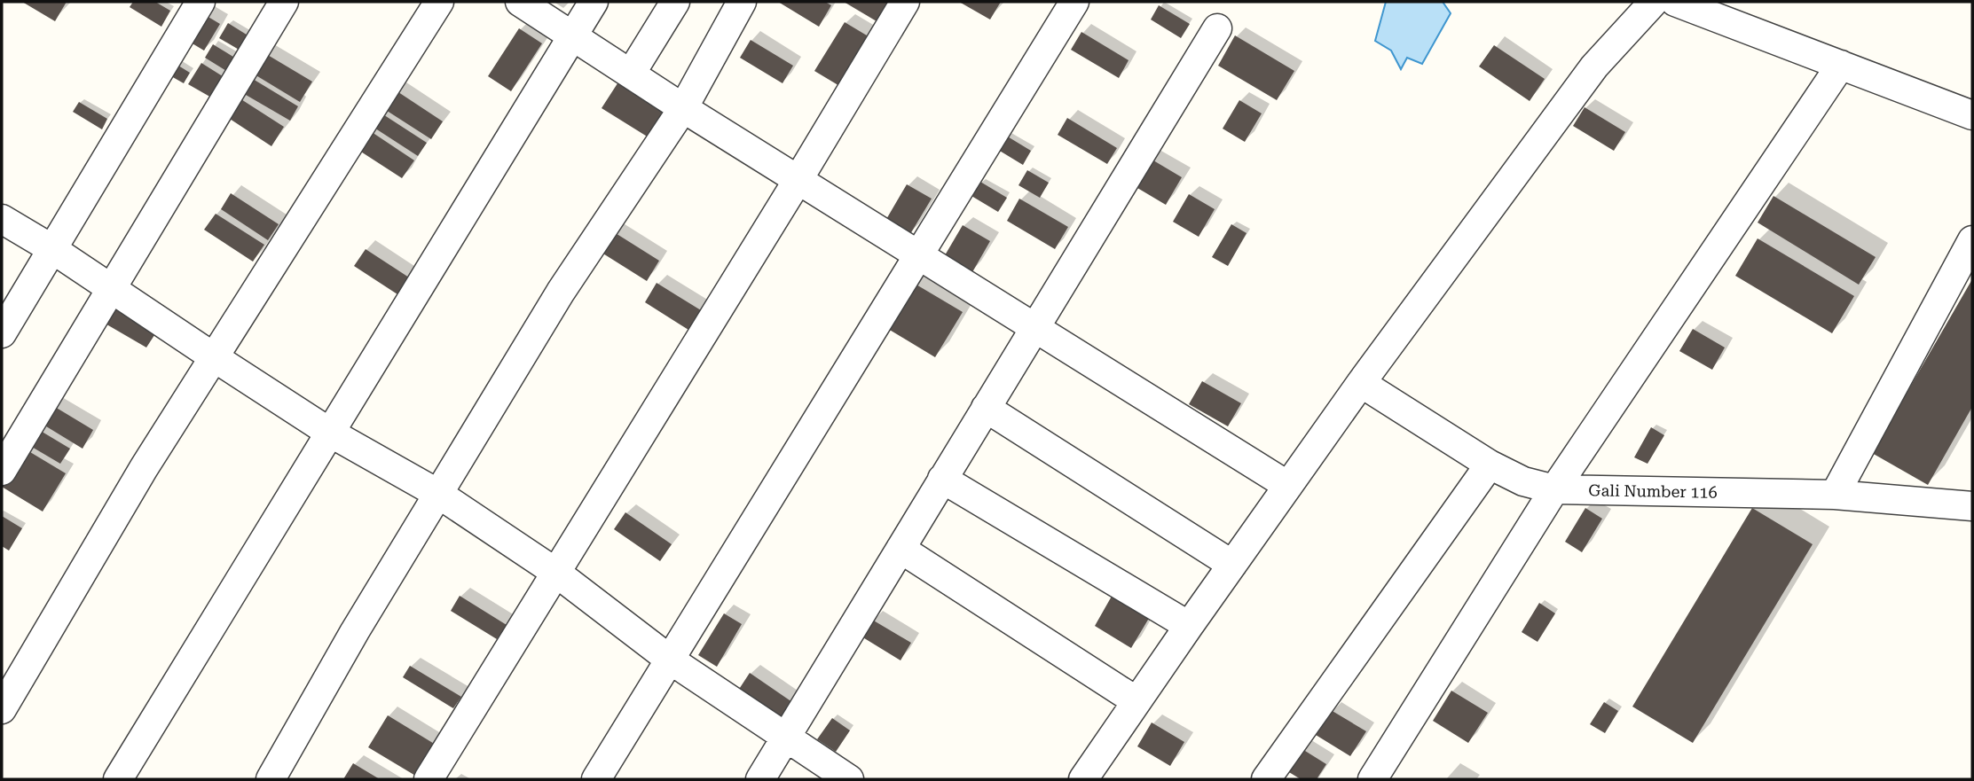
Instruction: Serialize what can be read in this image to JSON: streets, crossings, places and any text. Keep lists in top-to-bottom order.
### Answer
{
  "streets": {
    "street": ["Gali Number 116"]
  }
}
